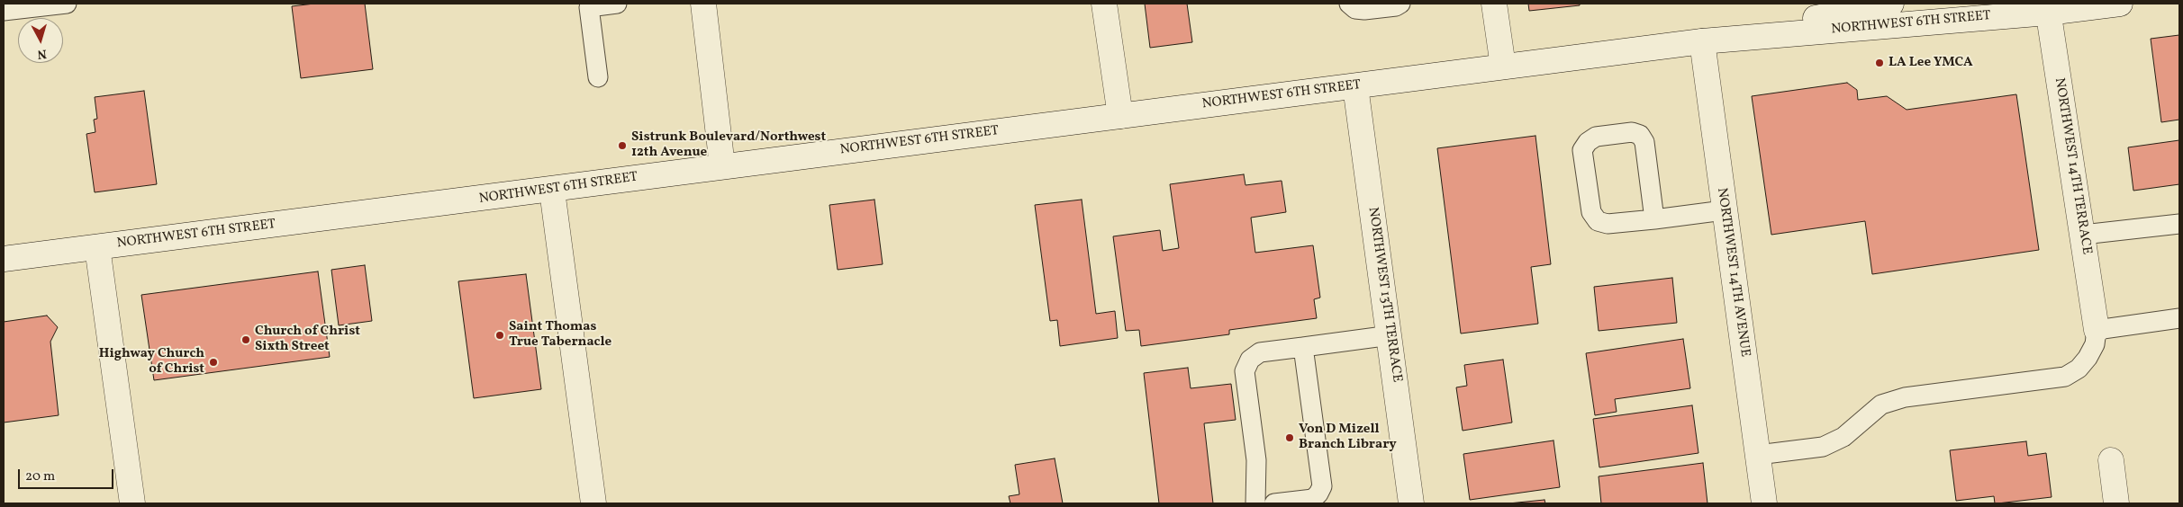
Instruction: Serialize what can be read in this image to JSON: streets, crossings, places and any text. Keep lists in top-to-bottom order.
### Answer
{
  "streets": {
    "street": [
      "NORTHWEST 6TH STREET",
      "NORTHWEST 14TH TERRACE",
      "NORTHWEST 14TH AVENUE",
      "NORTHWEST 13TH TERRACE"
    ]
  },
  "crossings": [
    ["NORTHWEST 6TH STREET", "NORTHWEST 14TH TERRACE"],
    ["NORTHWEST 6TH STREET", "NORTHWEST 14TH AVENUE"],
    ["NORTHWEST 6TH STREET", "NORTHWEST 13TH TERRACE"]
  ],
  "places": [
    "LA Lee YMCA",
    "Sistrunk Boulevard/Northwest 12th Avenue",
    "Saint Thomas True Tabernacle",
    "Church of Christ Sixth Street",
    "Highway Church of Christ",
    "Von D Mizell Branch Library"
  ],
  "scale_bar": "20 m",
  "north": "bottom"
}
